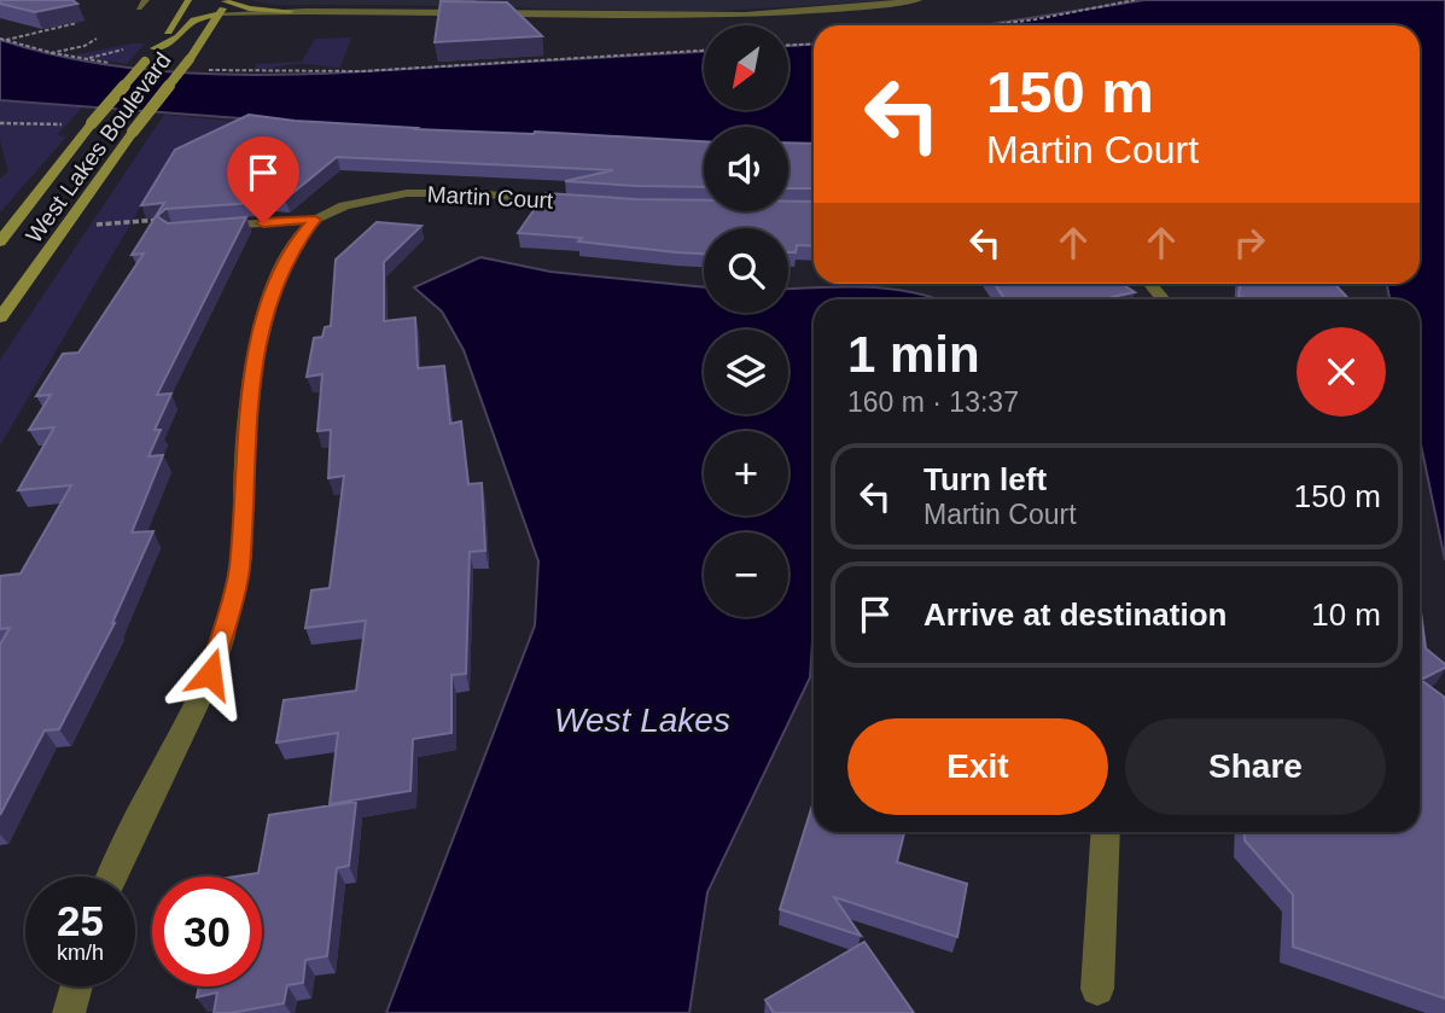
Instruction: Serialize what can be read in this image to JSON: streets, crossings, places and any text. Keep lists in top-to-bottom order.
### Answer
{
  "streets": {
    "main road": ["West Lakes Boulevard"],
    "street": ["Martin Court"]
  },
  "water": ["West Lakes"],
  "north": "bottom left",
  "page": {
    "map_buttons": ["+", "−"],
    "turn": ["150 m", "Martin Court"],
    "heading": ["1 min", "160 m · 13:37"],
    "list": [
      {
        "name": "Turn left",
        "note": "Martin Court",
        "value": "150 m"
      },
      {
        "name": "Arrive at destination",
        "value": "10 m"
      }
    ],
    "buttons": ["Exit", "Share"],
    "speed": "25 km/h",
    "limit": "30"
  }
}
